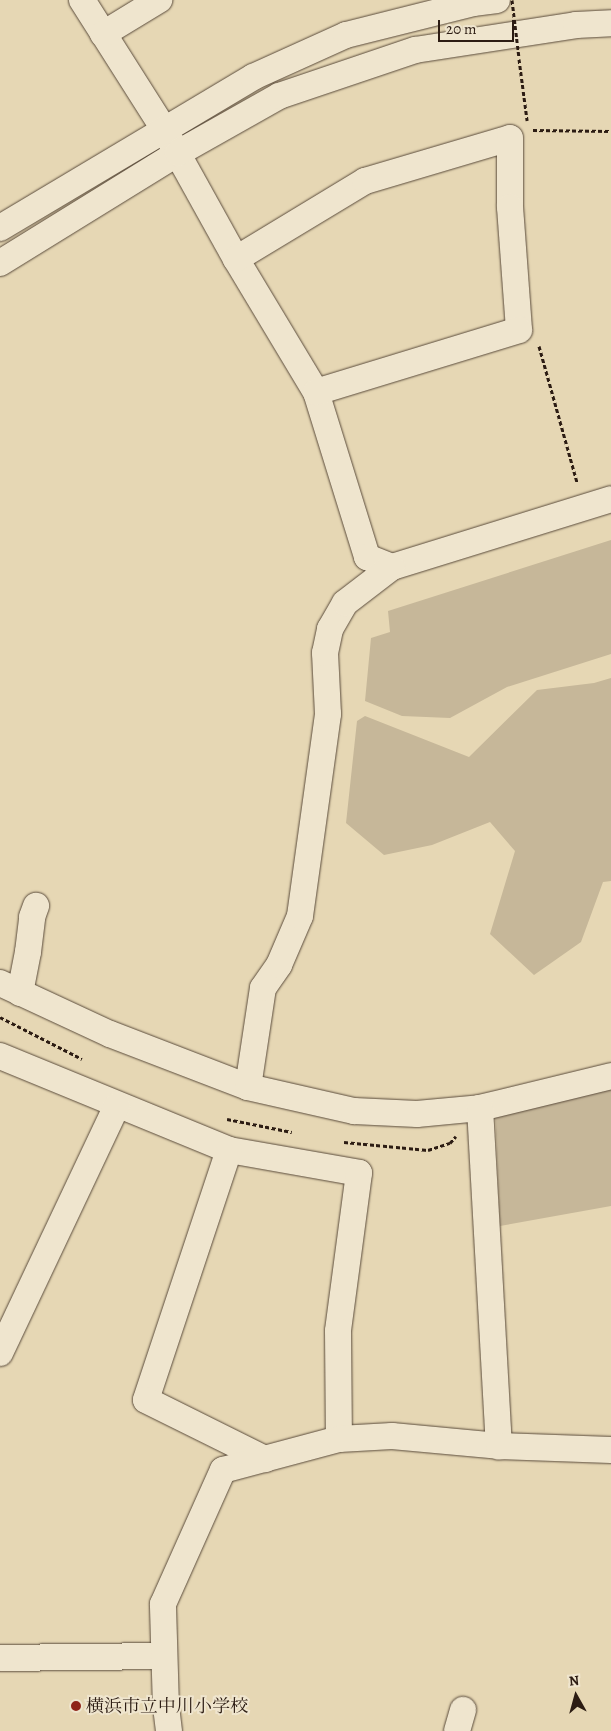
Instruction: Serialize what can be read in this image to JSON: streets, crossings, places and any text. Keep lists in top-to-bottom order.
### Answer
{
  "places": ["横浜市立中川小学校"],
  "scale_bar": "20 m",
  "north": "top"
}
